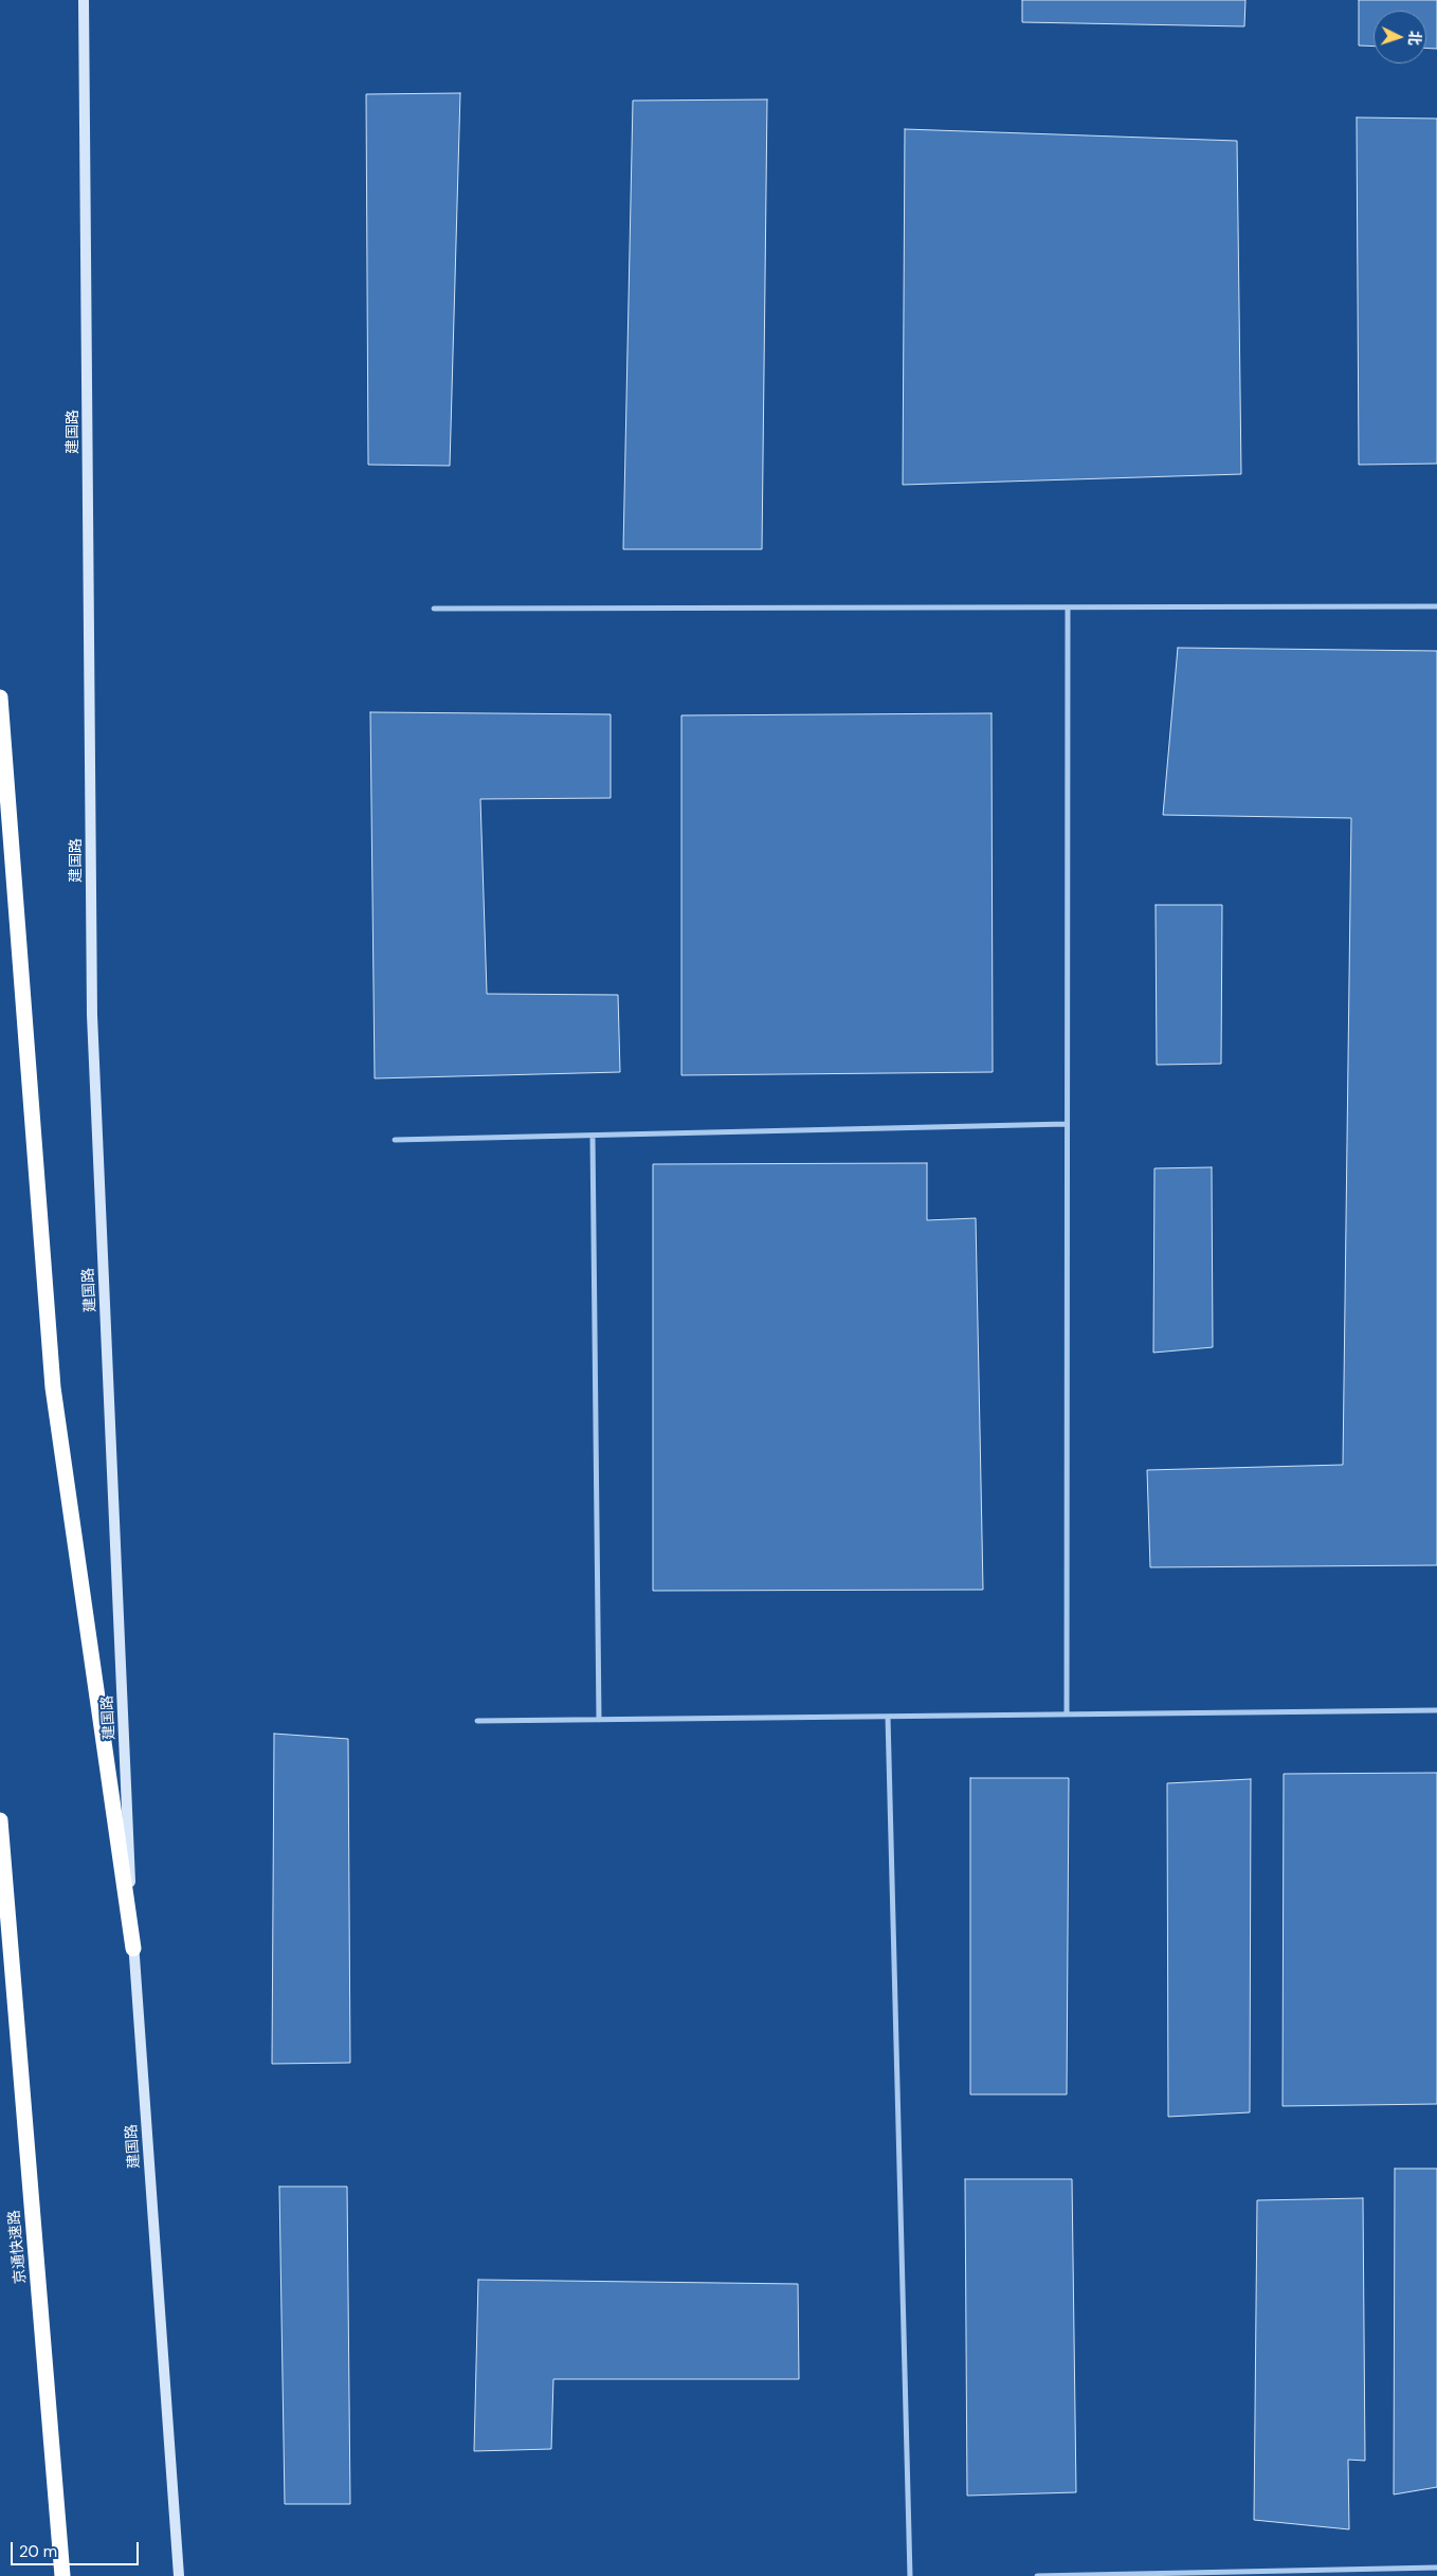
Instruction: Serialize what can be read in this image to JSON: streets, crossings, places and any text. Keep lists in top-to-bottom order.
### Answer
{
  "streets": {
    "highway": ["京通快速路"],
    "main road": ["建国路"]
  },
  "scale_bar": "20 m",
  "north": "right"
}
